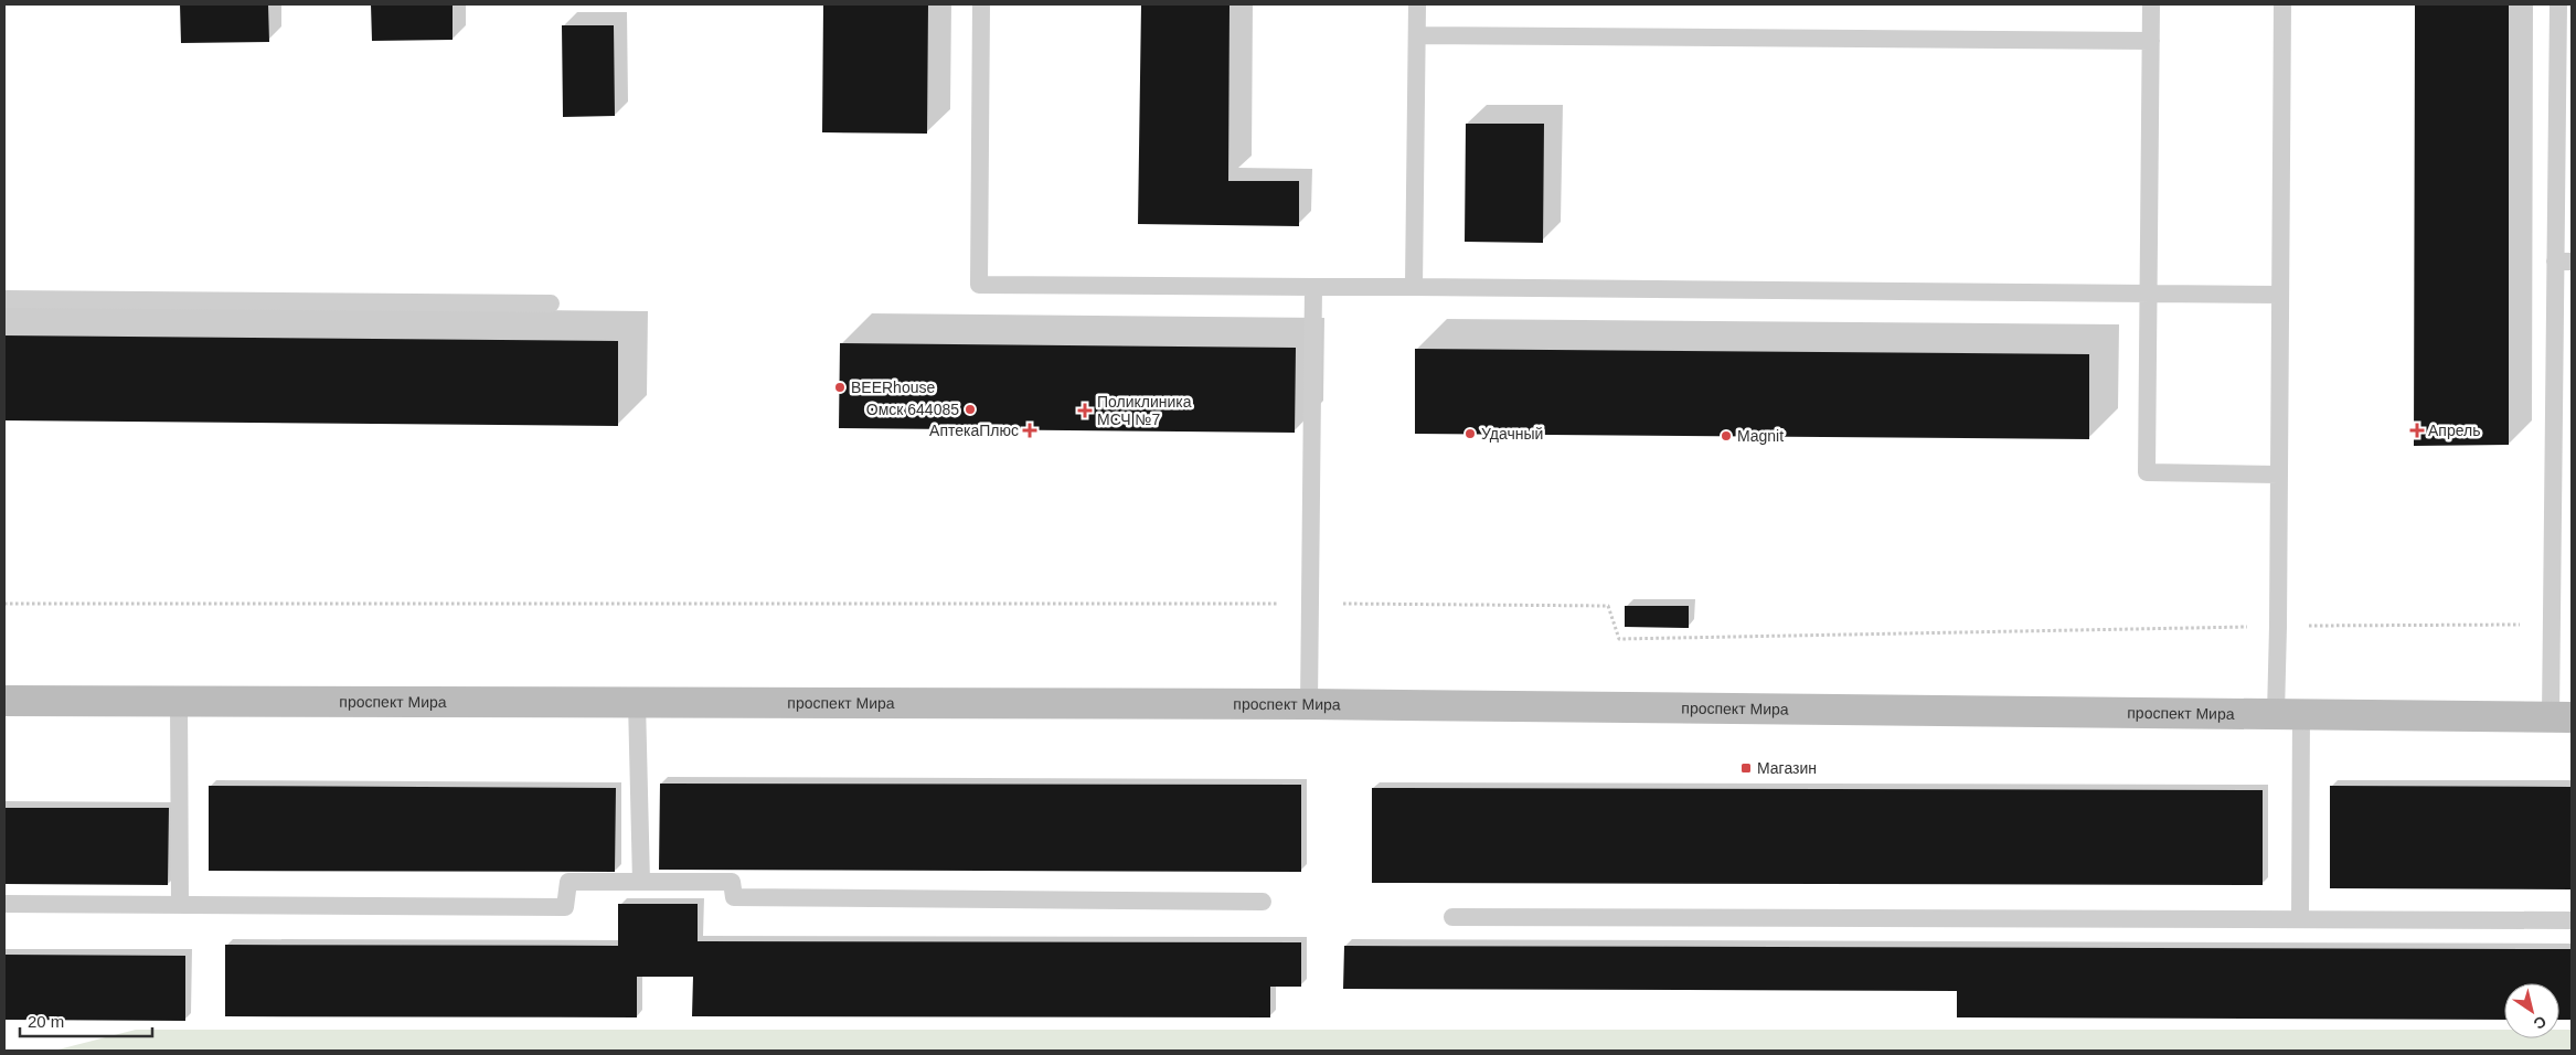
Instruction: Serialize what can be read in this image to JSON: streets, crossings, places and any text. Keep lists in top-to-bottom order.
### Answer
{
  "streets": {
    "street": ["проспект Мира"]
  },
  "places": {
    "other": [
      "BEERhouse",
      "Омск 644085",
      "Удачный",
      "Magnit"
    ],
    "health": ["Поликлиника МСЧ №7", "АптекаПлюс", "Апрель"],
    "transit": ["Магазин"]
  },
  "scale_bar": "20 m",
  "north": "bottom right"
}
